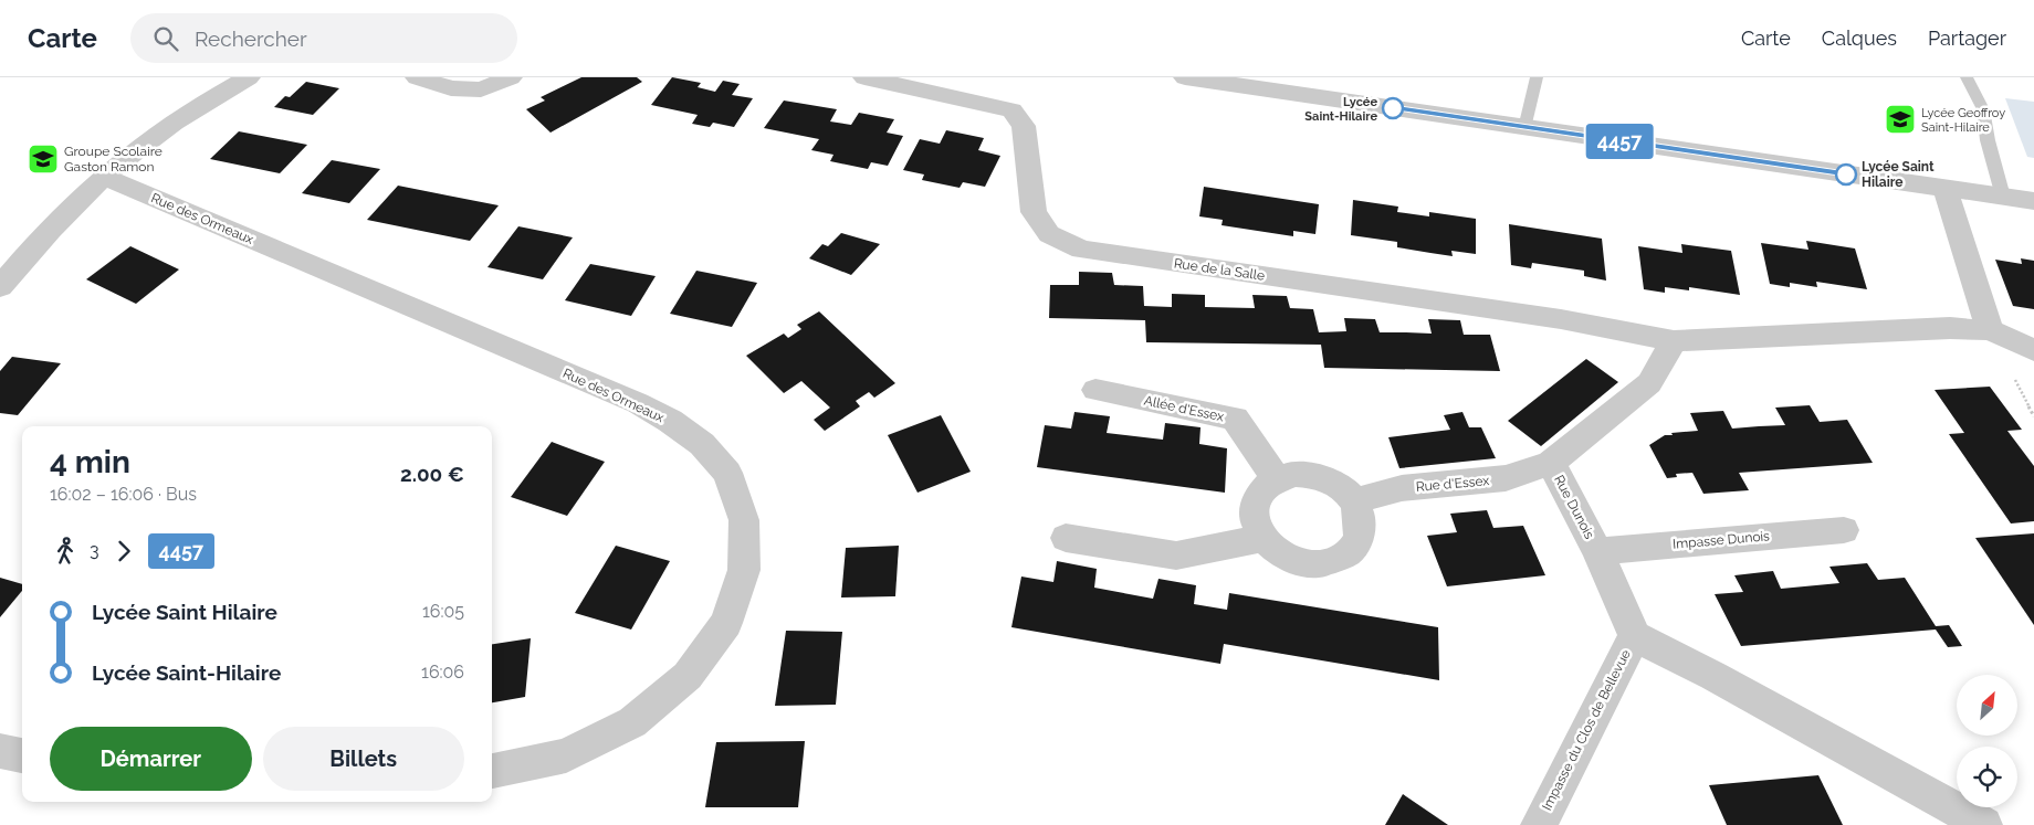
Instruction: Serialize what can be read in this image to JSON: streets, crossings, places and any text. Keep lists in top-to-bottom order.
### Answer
{
  "streets": {
    "street": [
      "Rue des Ormeaux",
      "Rue de la Salle",
      "Allée d'Essex",
      "Rue d'Essex",
      "Rue Dunois",
      "Impasse Dunois",
      "Impasse du Clos de Bellevue"
    ]
  },
  "crossings": [
    ["Rue de la Salle", "Rue Dunois"],
    ["Allée d'Essex", "Rue d'Essex"],
    ["Rue d'Essex", "Rue Dunois"],
    ["Rue Dunois", "Impasse Dunois"],
    ["Rue Dunois", "Impasse du Clos de Bellevue"]
  ],
  "places": {
    "other": ["Lycée Saint-Hilaire", "Lycée Saint Hilaire"],
    "school or university": ["Lycée Geoffroy Saint-Hilaire", "Groupe Scolaire Gaston Ramon"]
  },
  "lines": ["bus line 4457"],
  "north": "top right",
  "page": {
    "header": "Carte",
    "search": "Rechercher",
    "nav": ["Carte", "Calques", "Partager"],
    "on_map": "4457",
    "heading": ["4 min", "16:02 – 16:06 · Bus", "2.00 €"],
    "legs": ["3", "4457"],
    "list": [
      {
        "name": "Lycée Saint Hilaire",
        "value": "16:05"
      },
      {
        "name": "Lycée Saint-Hilaire",
        "value": "16:06"
      }
    ],
    "buttons": ["Démarrer", "Billets"]
  }
}
